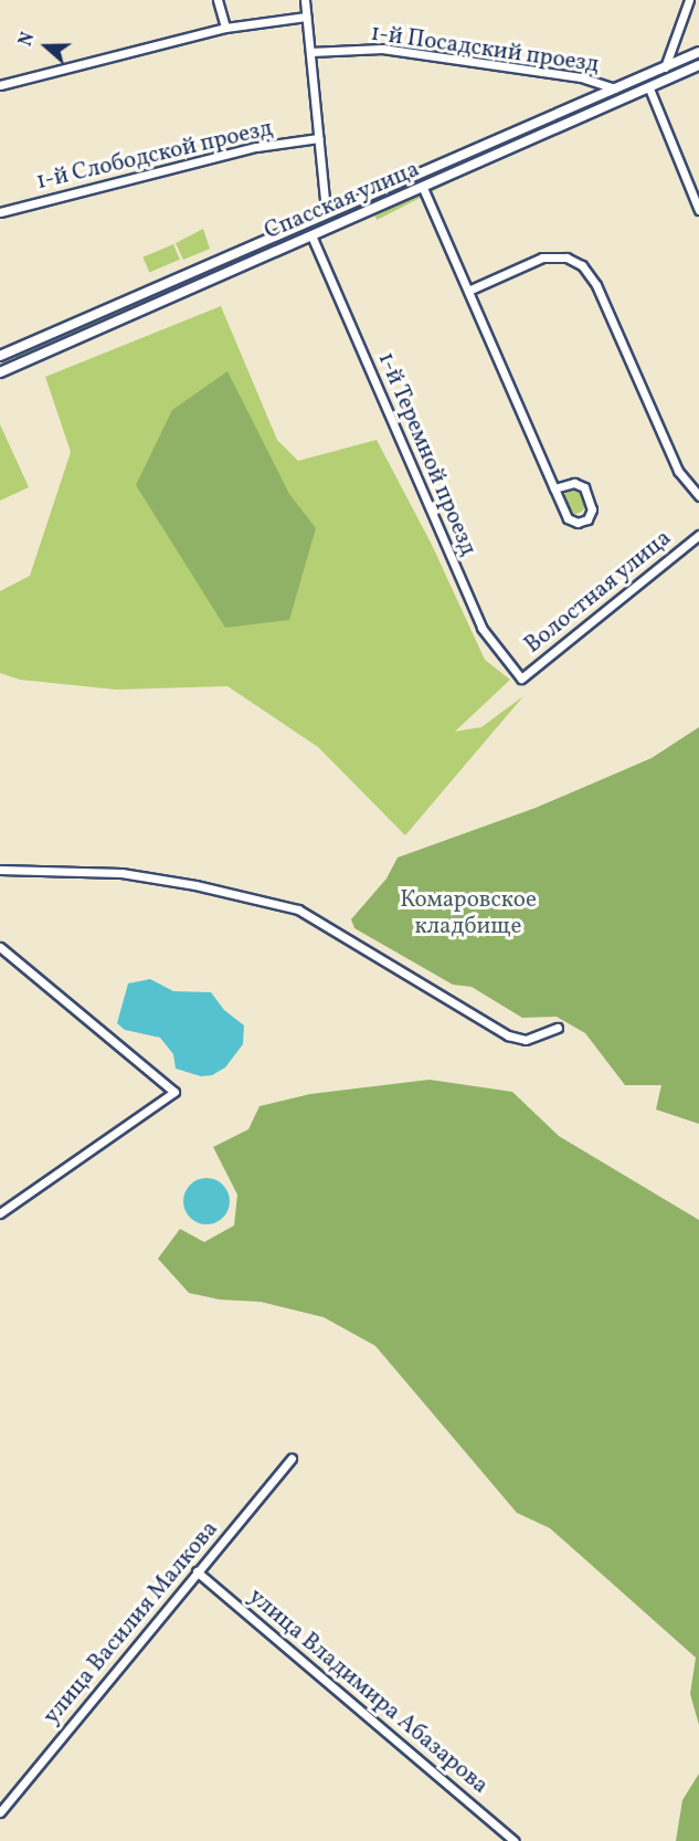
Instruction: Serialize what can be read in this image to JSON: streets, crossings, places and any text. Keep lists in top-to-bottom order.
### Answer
{
  "streets": {
    "street": [
      "1-й Посадский проезд",
      "1-й Слободской проезд",
      "Спасская улица",
      "1-й Теремной проезд",
      "Волостная улица",
      "улица Василия Малкова",
      "улица Владимира Абазарова"
    ]
  },
  "crossings": [
    ["1-й Посадский проезд", "Спасская улица"],
    ["Спасская улица", "1-й Теремной проезд"],
    ["1-й Теремной проезд", "Волостная улица"],
    ["улица Василия Малкова", "улица Владимира Абазарова"]
  ],
  "parks": ["Комаровское кладбище"],
  "north": "left"
}
